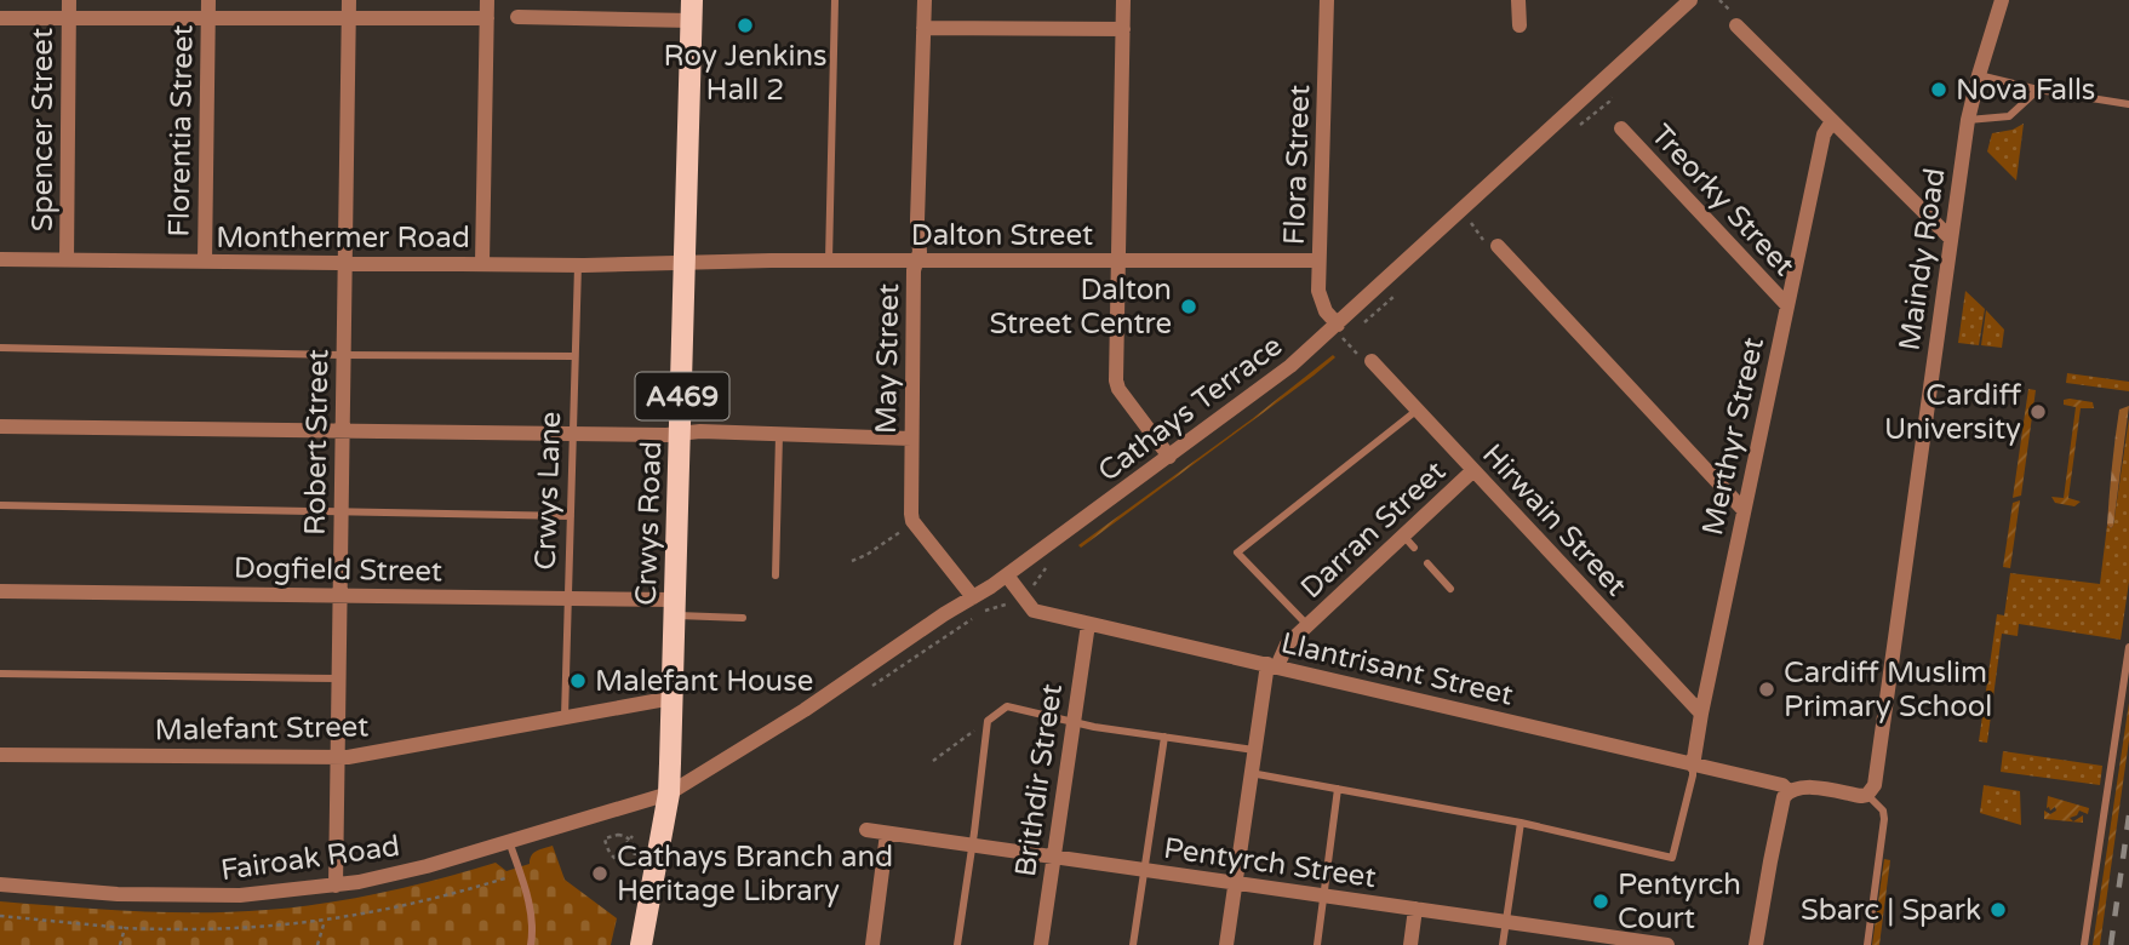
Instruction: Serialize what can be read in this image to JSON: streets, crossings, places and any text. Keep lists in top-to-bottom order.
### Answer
{
  "streets": {
    "main road": ["A469", "Crwys Road"],
    "street": [
      "Spencer Street",
      "Florentia Street",
      "Flora Street",
      "Treorky Street",
      "Dalton Street",
      "Monthermer Road",
      "Maindy Road",
      "May Street",
      "Cathays Terrace",
      "Merthyr Street",
      "Robert Street",
      "Hirwain Street",
      "Darran Street",
      "Dogfield Street",
      "Llantrisant Street",
      "Malefant Street",
      "Brithdir Street",
      "Fairoak Road",
      "Pentyrch Street"
    ],
    "lane": ["Crwys Lane"]
  },
  "crossings": [
    ["Spencer Street", "Monthermer Road"],
    ["Florentia Street", "Monthermer Road"],
    ["Flora Street", "Dalton Street"],
    ["Flora Street", "Cathays Terrace"],
    ["Treorky Street", "Merthyr Street"],
    ["Dalton Street", "Monthermer Road"],
    ["Dalton Street", "May Street"],
    ["Dalton Street", "Crwys Road"],
    ["Monthermer Road", "Robert Street"],
    ["Monthermer Road", "Crwys Lane"],
    ["Monthermer Road", "Crwys Road"],
    ["May Street", "Cathays Terrace"],
    ["A469", "Cathays Terrace"],
    ["A469", "Crwys Road"],
    ["A469", "Fairoak Road"],
    ["Cathays Terrace", "Crwys Road"],
    ["Cathays Terrace", "Llantrisant Street"],
    ["Cathays Terrace", "Fairoak Road"],
    ["Merthyr Street", "Hirwain Street"],
    ["Merthyr Street", "Llantrisant Street"],
    ["Robert Street", "Dogfield Street"],
    ["Robert Street", "Malefant Street"],
    ["Robert Street", "Fairoak Road"],
    ["Crwys Lane", "Dogfield Street"],
    ["Crwys Lane", "Malefant Street"],
    ["Hirwain Street", "Darran Street"],
    ["Crwys Road", "Dogfield Street"],
    ["Crwys Road", "Malefant Street"],
    ["Crwys Road", "Fairoak Road"],
    ["Darran Street", "Llantrisant Street"],
    ["Llantrisant Street", "Brithdir Street"],
    ["Brithdir Street", "Pentyrch Street"]
  ],
  "places": [
    "Roy Jenkins Hall 2",
    "Nova Falls",
    "Dalton Street Centre",
    "Cardiff University",
    "Malefant House",
    "Cardiff Muslim Primary School",
    "Cathays Branch and Heritage Library",
    "Pentyrch Court",
    "Sbarc | Spark"
  ]
}
